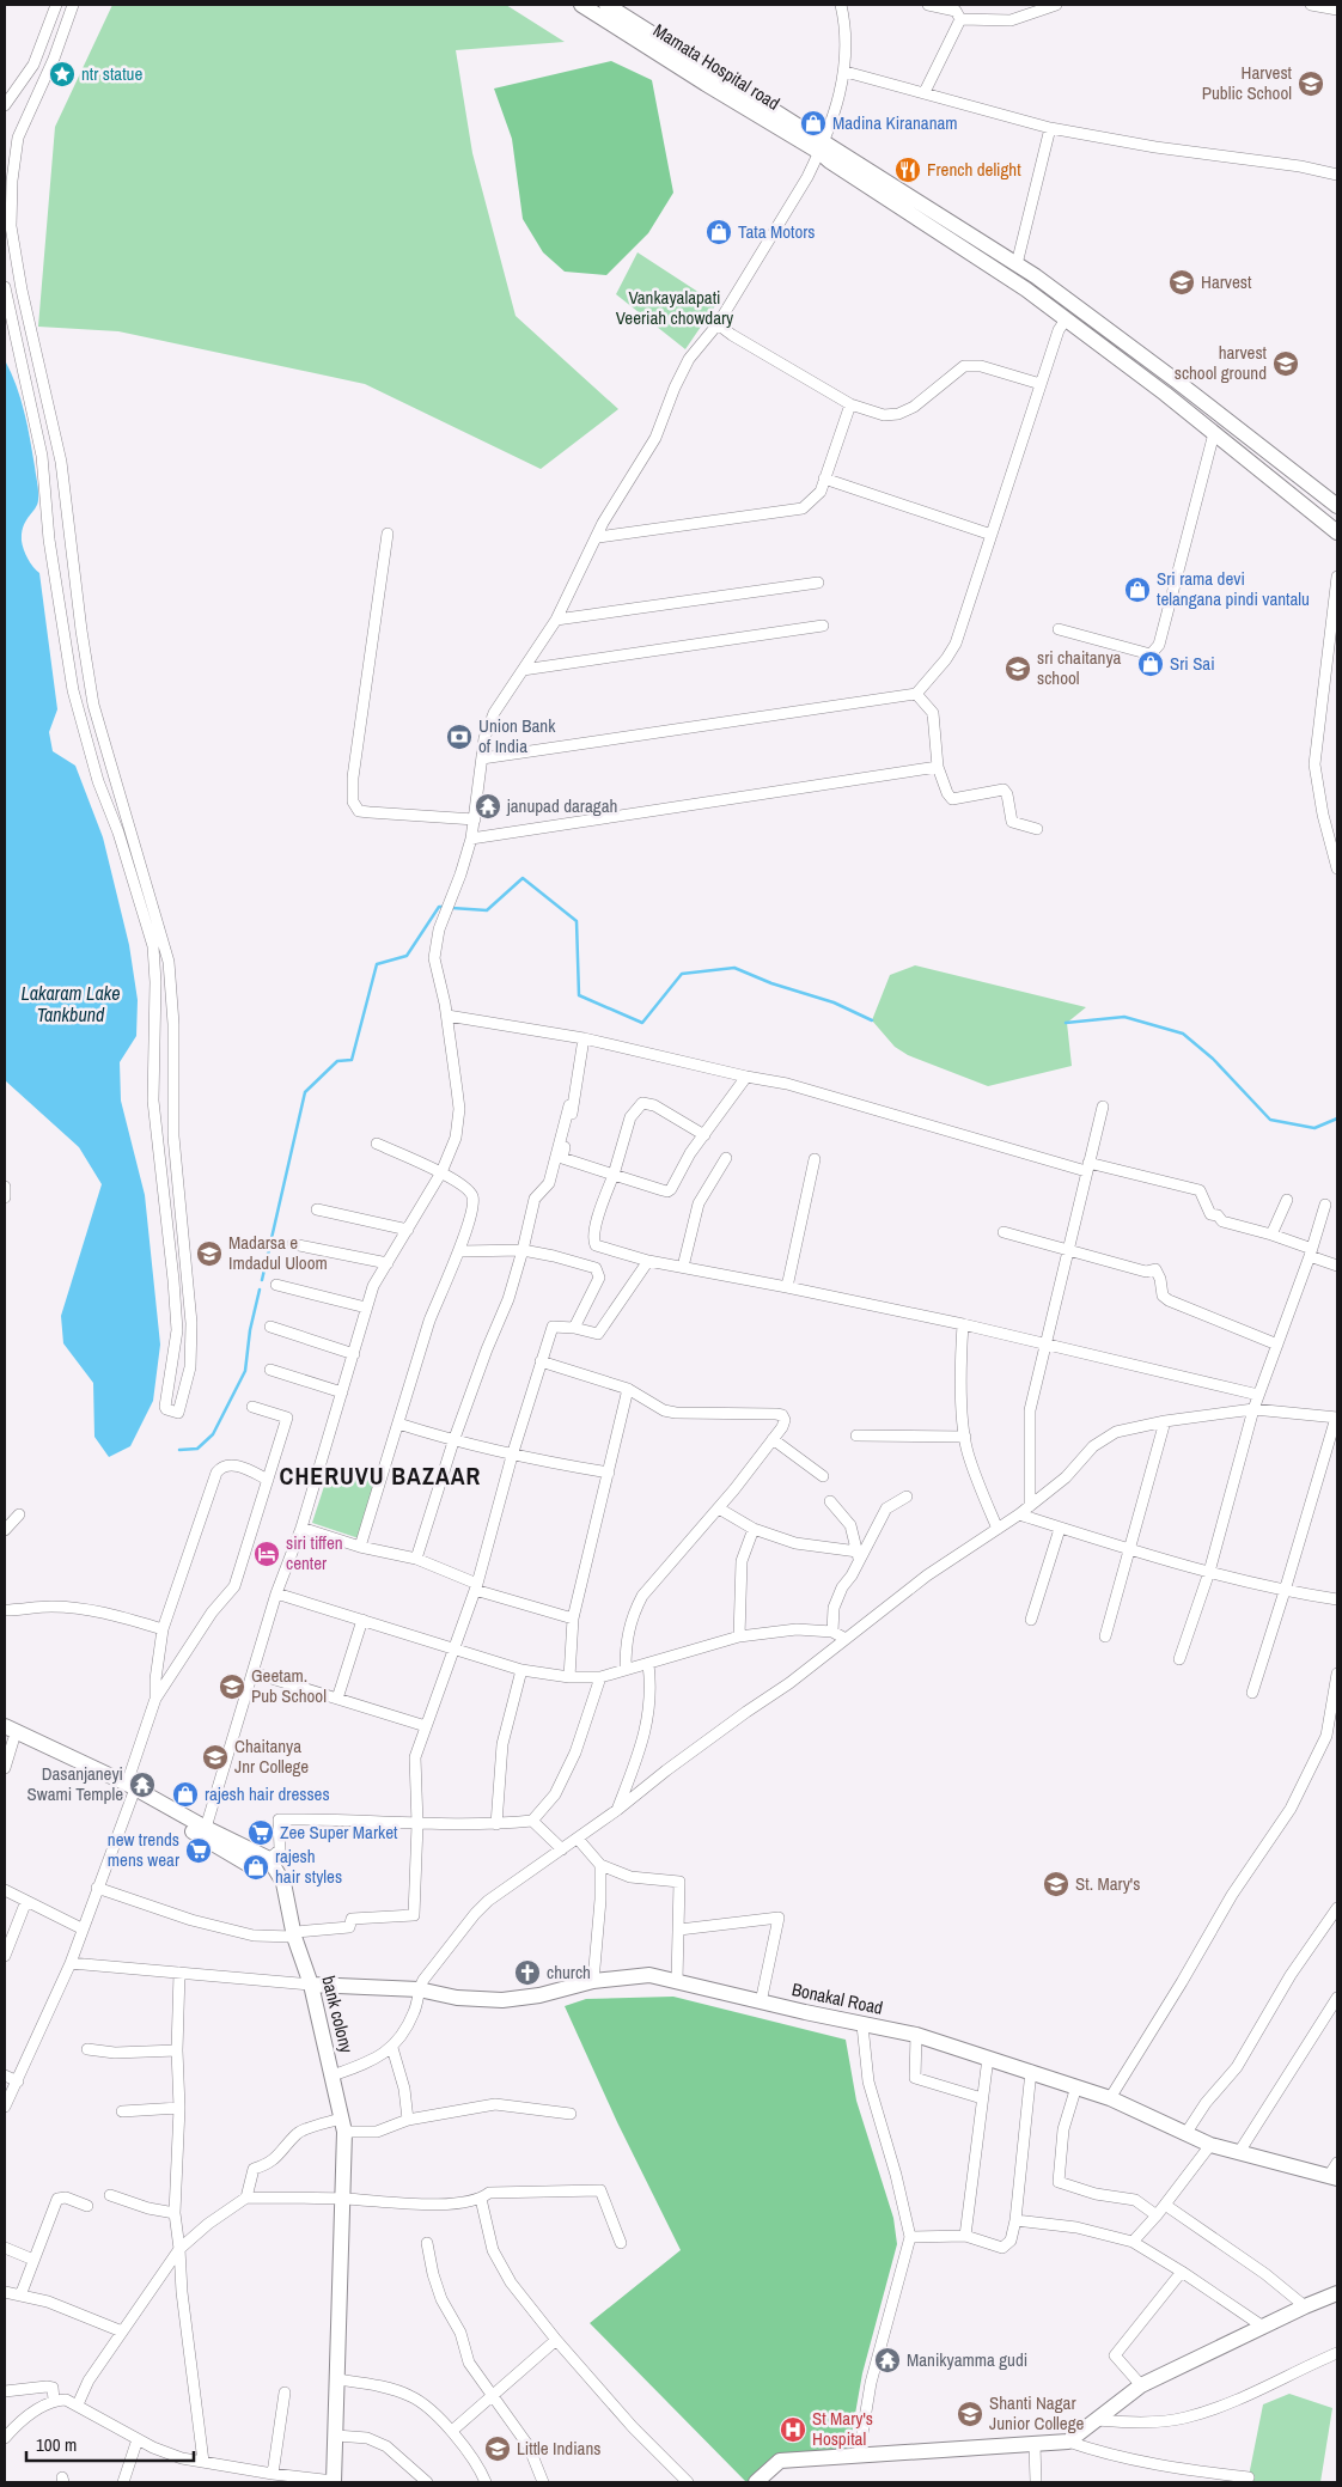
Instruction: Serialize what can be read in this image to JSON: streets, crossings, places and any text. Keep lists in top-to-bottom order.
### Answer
{
  "streets": {
    "street": ["Mamata Hospital road", "Bonakal Road", "bank colony"]
  },
  "crossings": [
    ["Bonakal Road", "bank colony"]
  ],
  "districts": ["CHERUVU BAZAAR"],
  "water": ["Lakaram Lake Tankbund"],
  "parks": ["Vankayalapati Veeriah chowdary"],
  "places": {
    "place": ["ntr statue"],
    "school or university": [
      "Harvest Public School",
      "Harvest",
      "harvest school ground",
      "sri chaitanya school",
      "Madarsa e Imdadul Uloom",
      "Geetam. Pub School",
      "Chaitanya Jnr College",
      "St. Mary's",
      "Shanti Nagar Junior College",
      "Little Indians"
    ],
    "shop": [
      "Madina Kirananam",
      "Tata Motors",
      "Sri rama devi telangana pindi vantalu",
      "Sri Sai",
      "rajesh hair dresses",
      "rajesh hair styles"
    ],
    "restaurant": ["French delight"],
    "bank": ["Union Bank of India"],
    "temple": ["janupad daragah", "Dasanjaneyi Swami Temple", "Manikyamma gudi"],
    "hotel": ["siri tiffen center"],
    "supermarket": ["Zee Super Market", "new trends mens wear"],
    "church": ["church"],
    "hospital": ["St Mary's Hospital"]
  },
  "scale_bar": "100 m"
}
